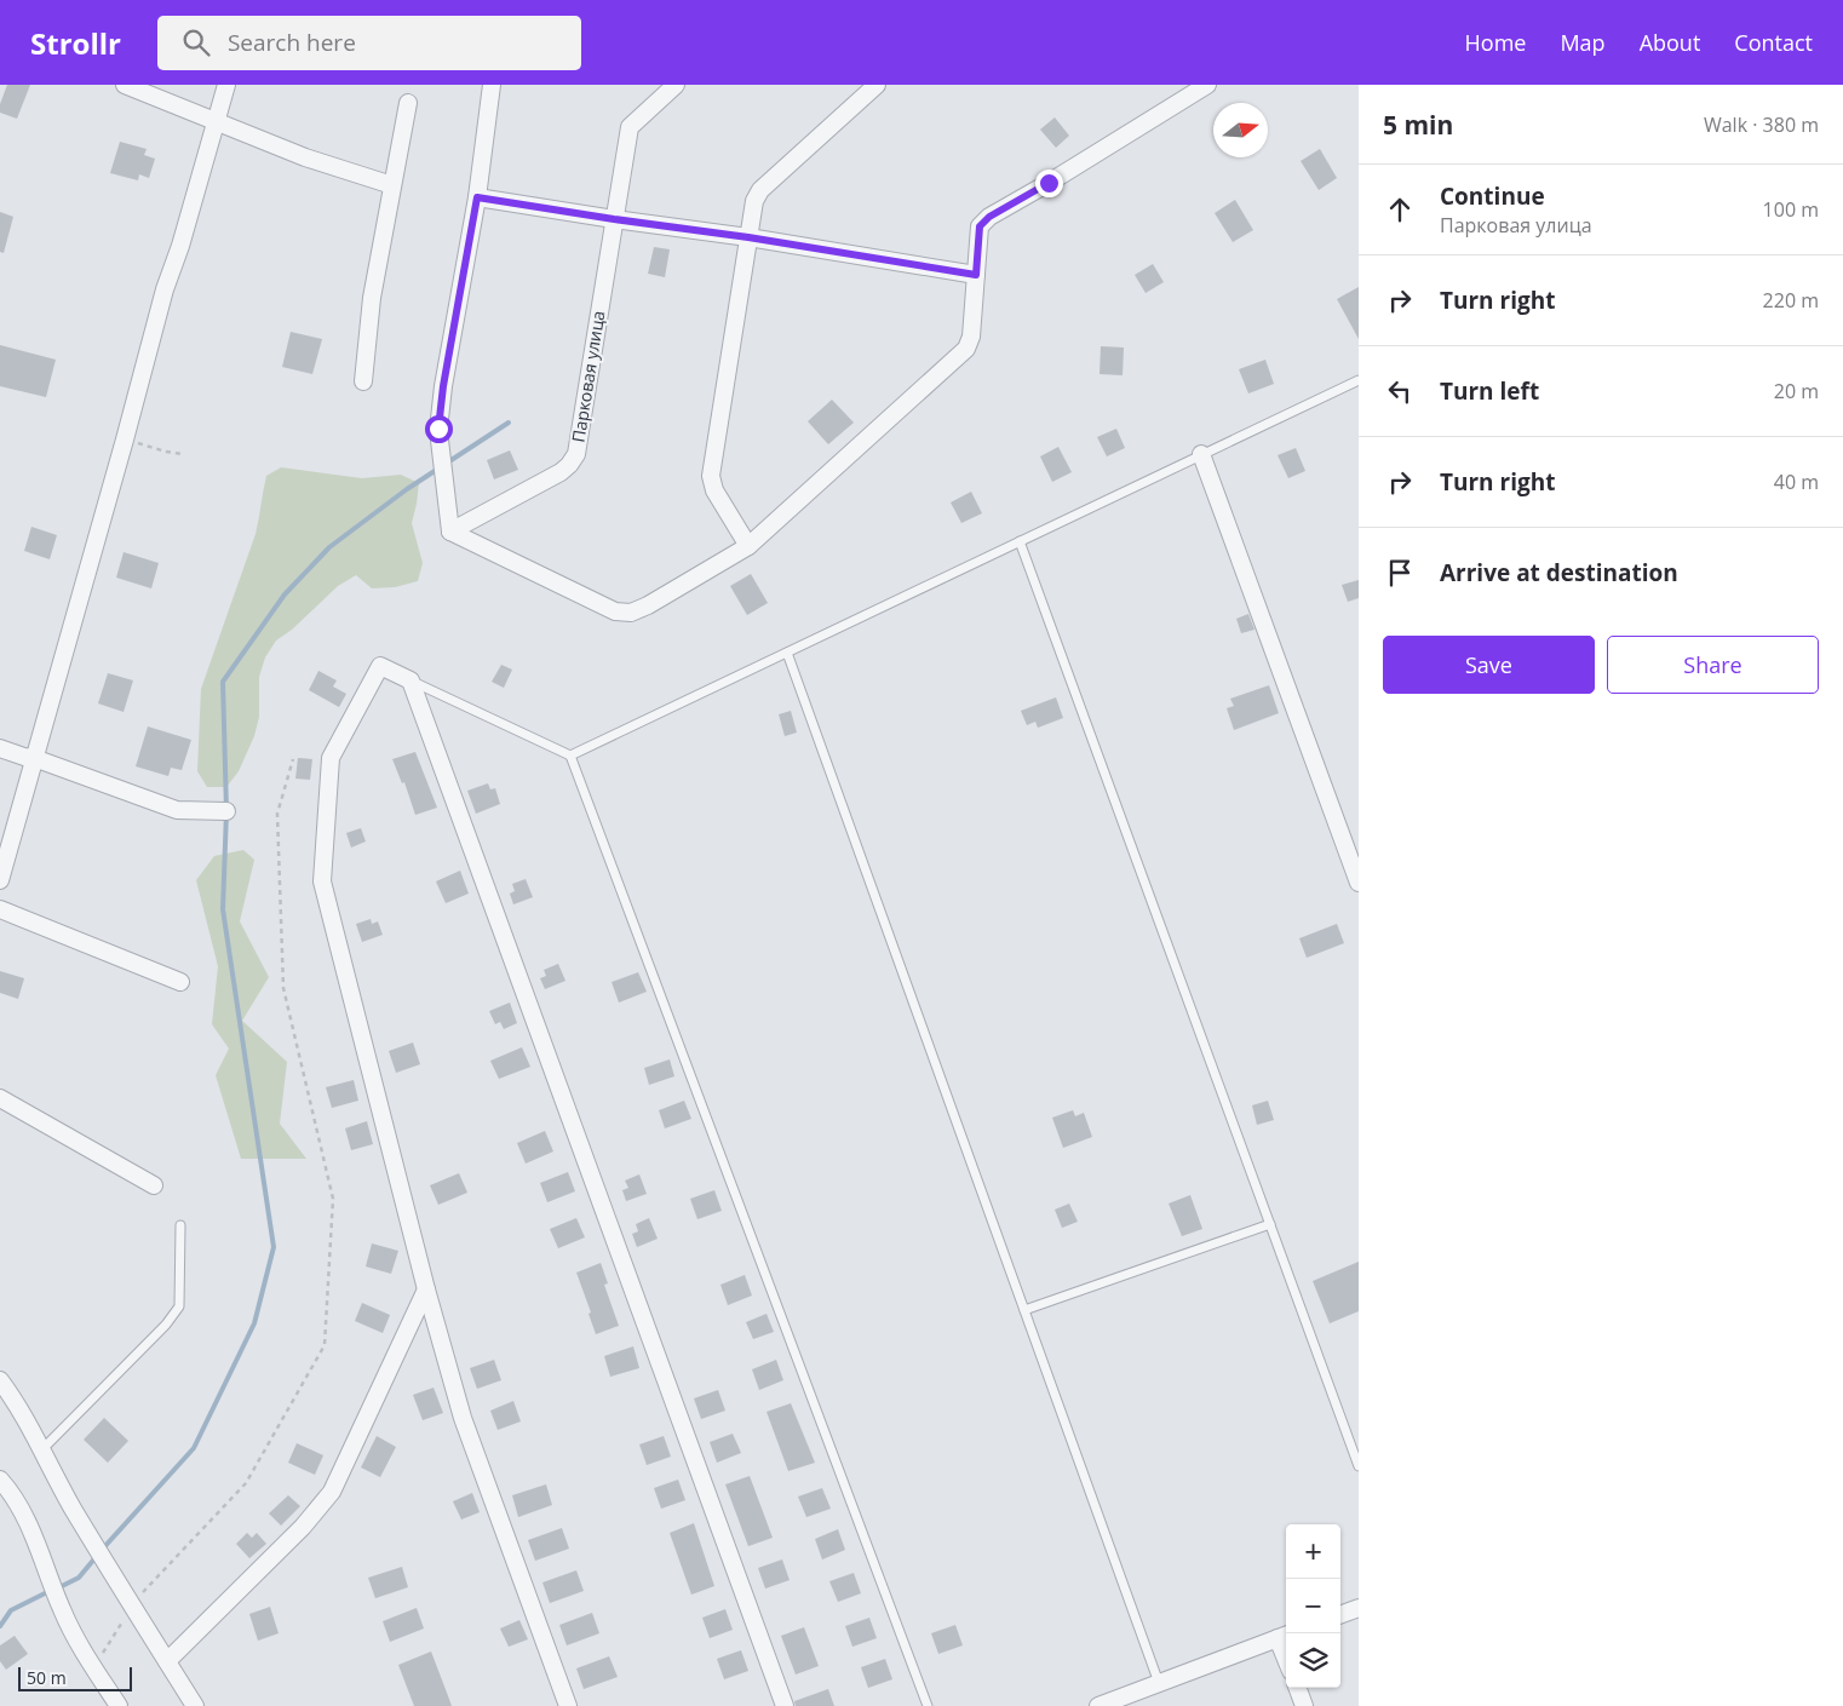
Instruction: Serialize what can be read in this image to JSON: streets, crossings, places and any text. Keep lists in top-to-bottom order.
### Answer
{
  "streets": {
    "street": ["Парковая улица"]
  },
  "scale_bar": "50 m",
  "north": "right",
  "page": {
    "header": "Strollr",
    "search": "Search here",
    "nav": [
      "Home",
      "Map",
      "About",
      "Contact"
    ],
    "heading": ["5 min", "Walk · 380 m"],
    "list": [
      ["Continue", "Парковая улица", "100 m"],
      ["Turn right", "220 m"],
      ["Turn left", "20 m"],
      ["Turn right", "40 m"],
      "Arrive at destination"
    ],
    "buttons": ["Save", "Share"],
    "map_buttons": ["+", "−"],
    "scale": "50 m"
  }
}
